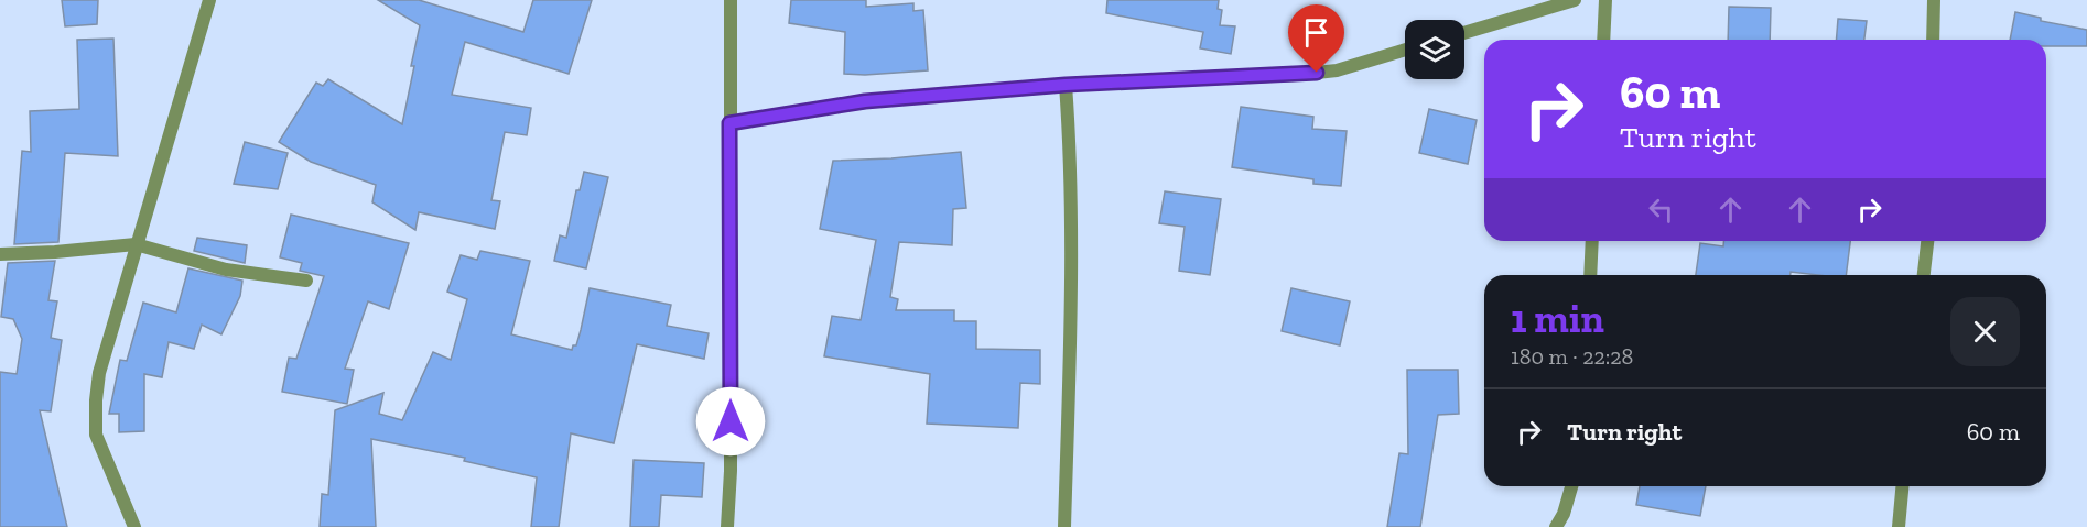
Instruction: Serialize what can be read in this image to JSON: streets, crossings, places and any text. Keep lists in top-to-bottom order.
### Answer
{
  "page": {
    "turn": ["60 m", "Turn right"],
    "heading": ["1 min", "180 m · 22:28"],
    "list": [
      {
        "name": "Turn right",
        "value": "60 m"
      }
    ]
  }
}
